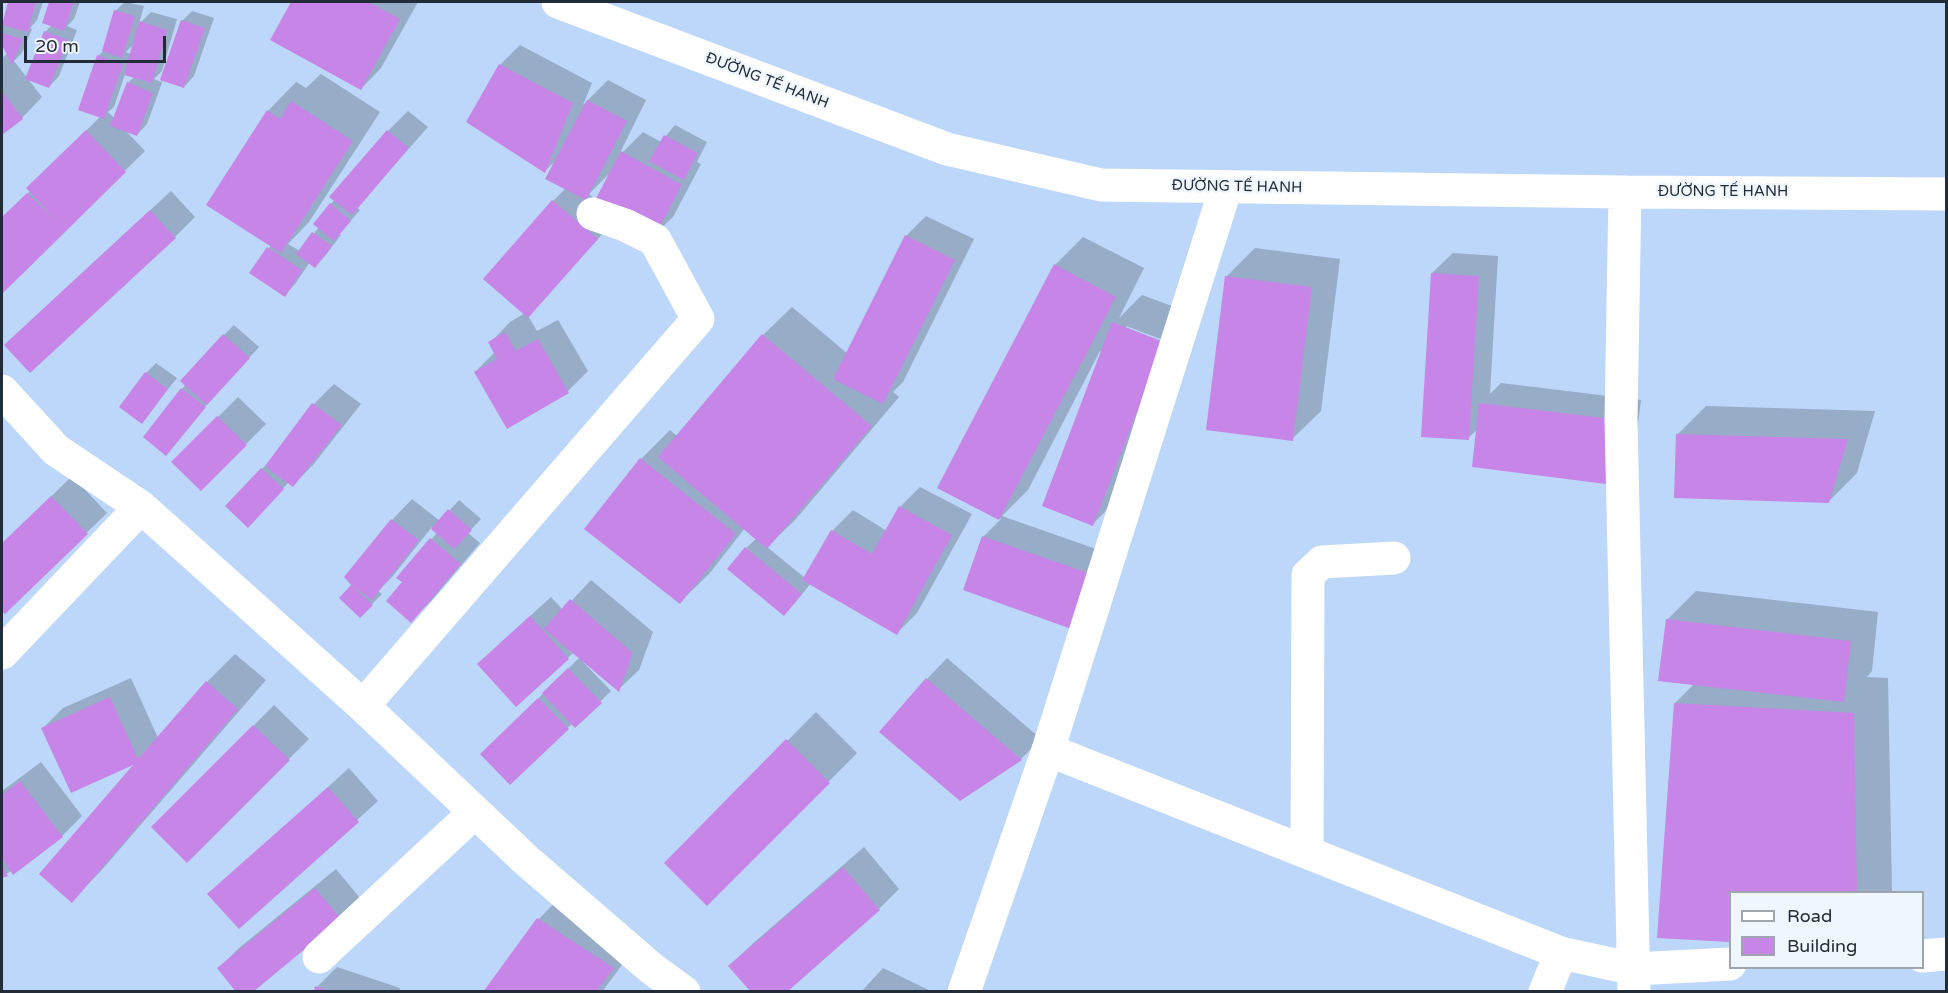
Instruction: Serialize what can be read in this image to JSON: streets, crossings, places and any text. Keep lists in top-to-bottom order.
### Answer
{
  "streets": {
    "street": ["ĐƯỜNG TẾ HANH"]
  },
  "legend": ["Road", "Building"],
  "scale_bar": "20 m"
}
